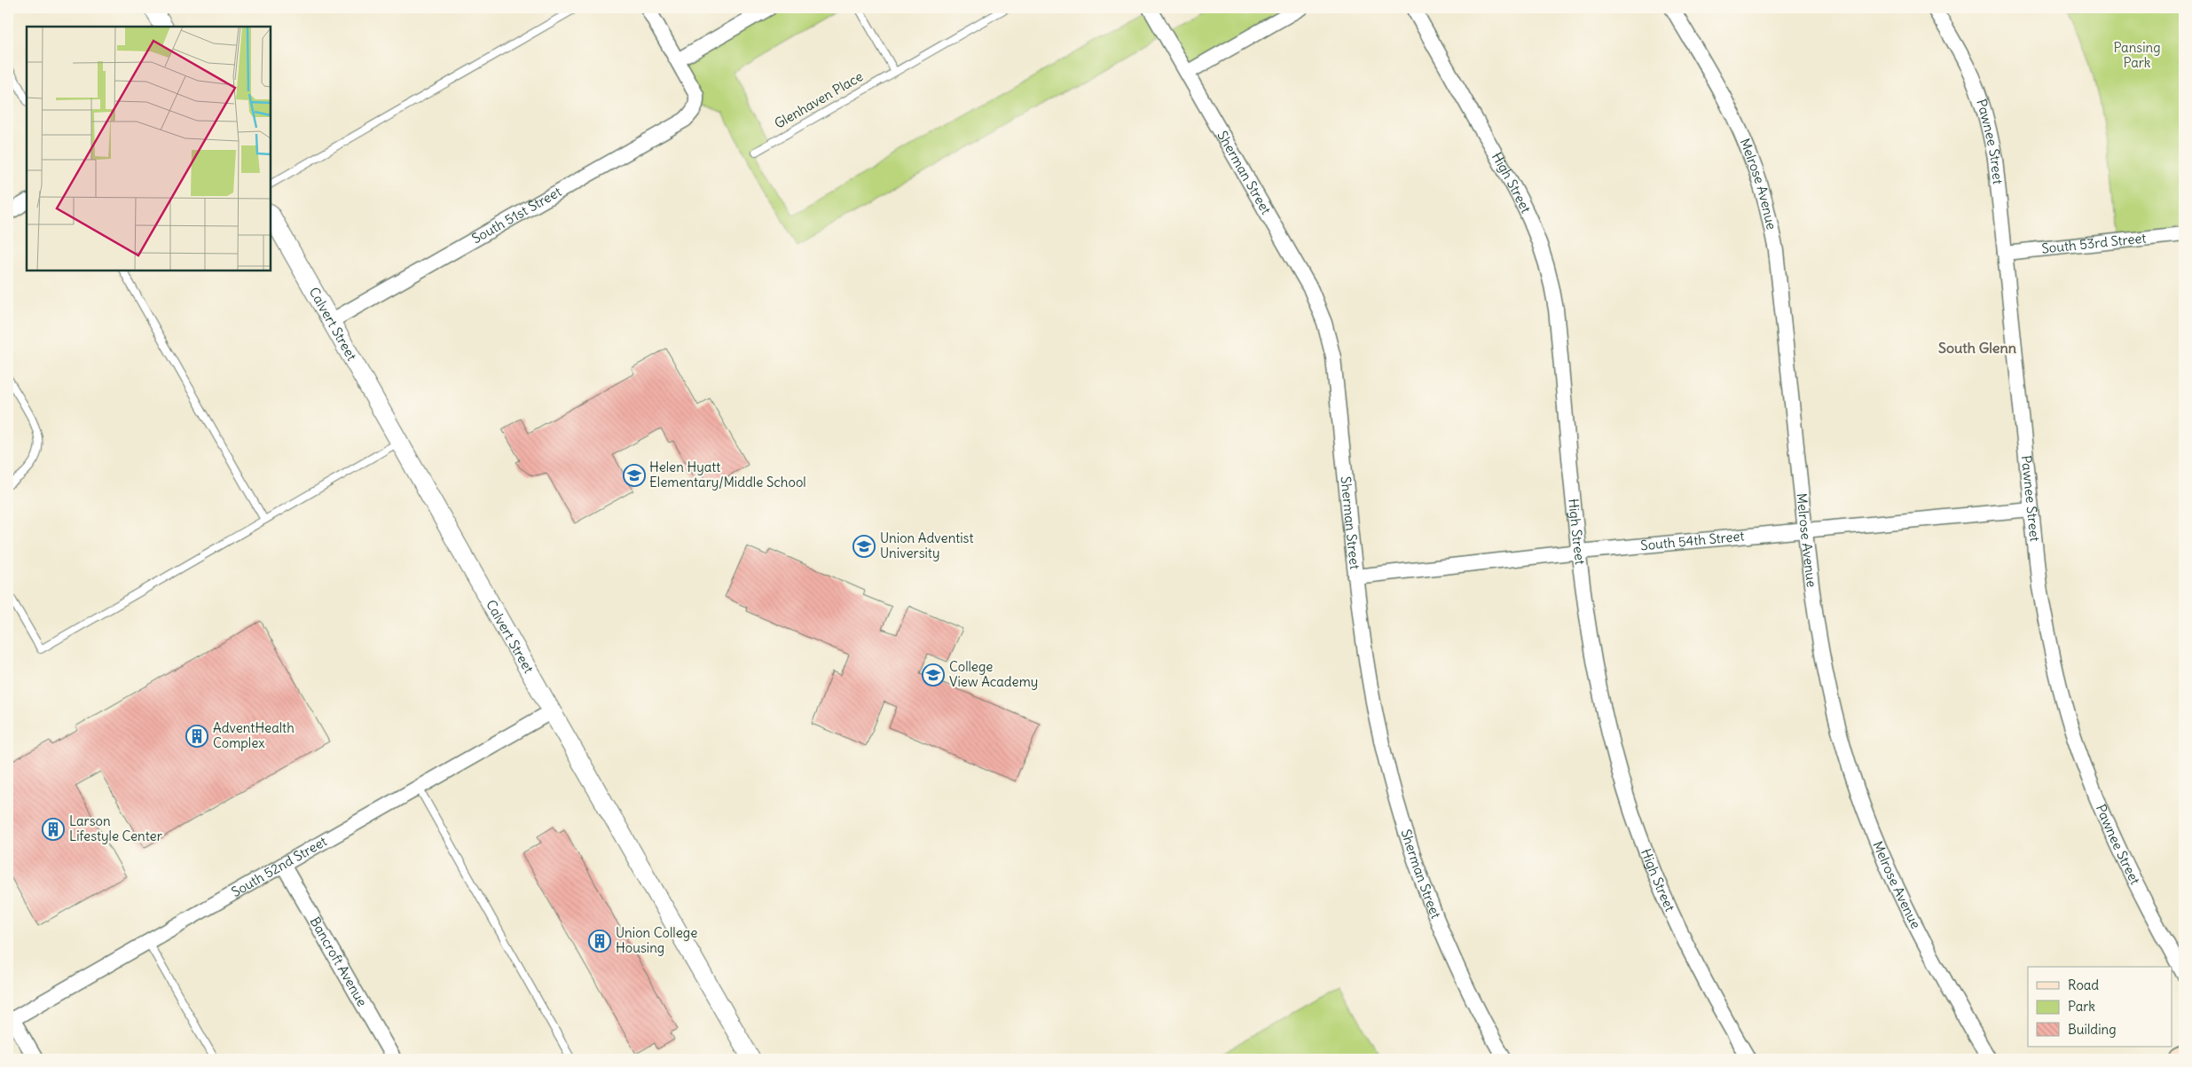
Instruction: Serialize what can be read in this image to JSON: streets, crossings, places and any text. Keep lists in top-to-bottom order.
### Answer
{
  "streets": {
    "street": [
      "Pawnee Street",
      "Sherman Street",
      "High Street",
      "Melrose Avenue",
      "South 51st Street",
      "South 53rd Street",
      "Calvert Street",
      "South 54th Street",
      "South 52nd Street",
      "Bancroft Avenue"
    ],
    "lane": ["Glenhaven Place"]
  },
  "crossings": [
    ["Pawnee Street", "South 53rd Street"],
    ["Pawnee Street", "South 54th Street"],
    ["Sherman Street", "South 54th Street"],
    ["High Street", "South 54th Street"],
    ["Melrose Avenue", "South 54th Street"],
    ["South 51st Street", "Calvert Street"],
    ["Calvert Street", "South 52nd Street"],
    ["South 52nd Street", "Bancroft Avenue"]
  ],
  "districts": ["South Glenn"],
  "parks": ["Pansing Park"],
  "places": {
    "school or university": ["Helen Hyatt Elementary/Middle School", "Union Adventist University", "College View Academy"],
    "building": ["AdventHealth Complex", "Larson Lifestyle Center", "Union College Housing"]
  },
  "legend": ["Road", "Park", "Building"]
}
